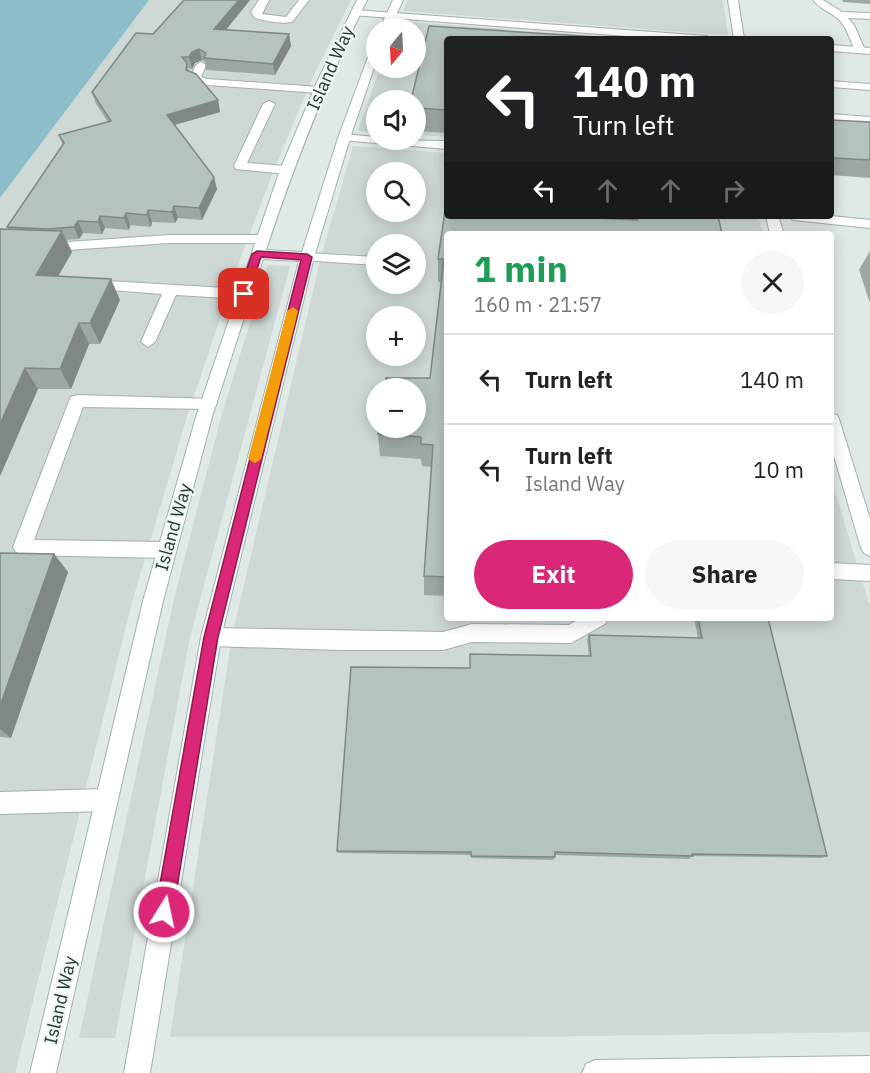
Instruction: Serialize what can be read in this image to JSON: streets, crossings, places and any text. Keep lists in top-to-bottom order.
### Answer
{
  "streets": {
    "street": ["Island Way"]
  },
  "north": "bottom",
  "page": {
    "map_buttons": ["+", "−"],
    "turn": ["140 m", "Turn left"],
    "heading": ["1 min", "160 m · 21:57"],
    "list": [
      {
        "name": "Turn left",
        "value": "140 m"
      },
      {
        "name": "Turn left",
        "note": "Island Way",
        "value": "10 m"
      }
    ],
    "buttons": ["Exit", "Share"]
  }
}
